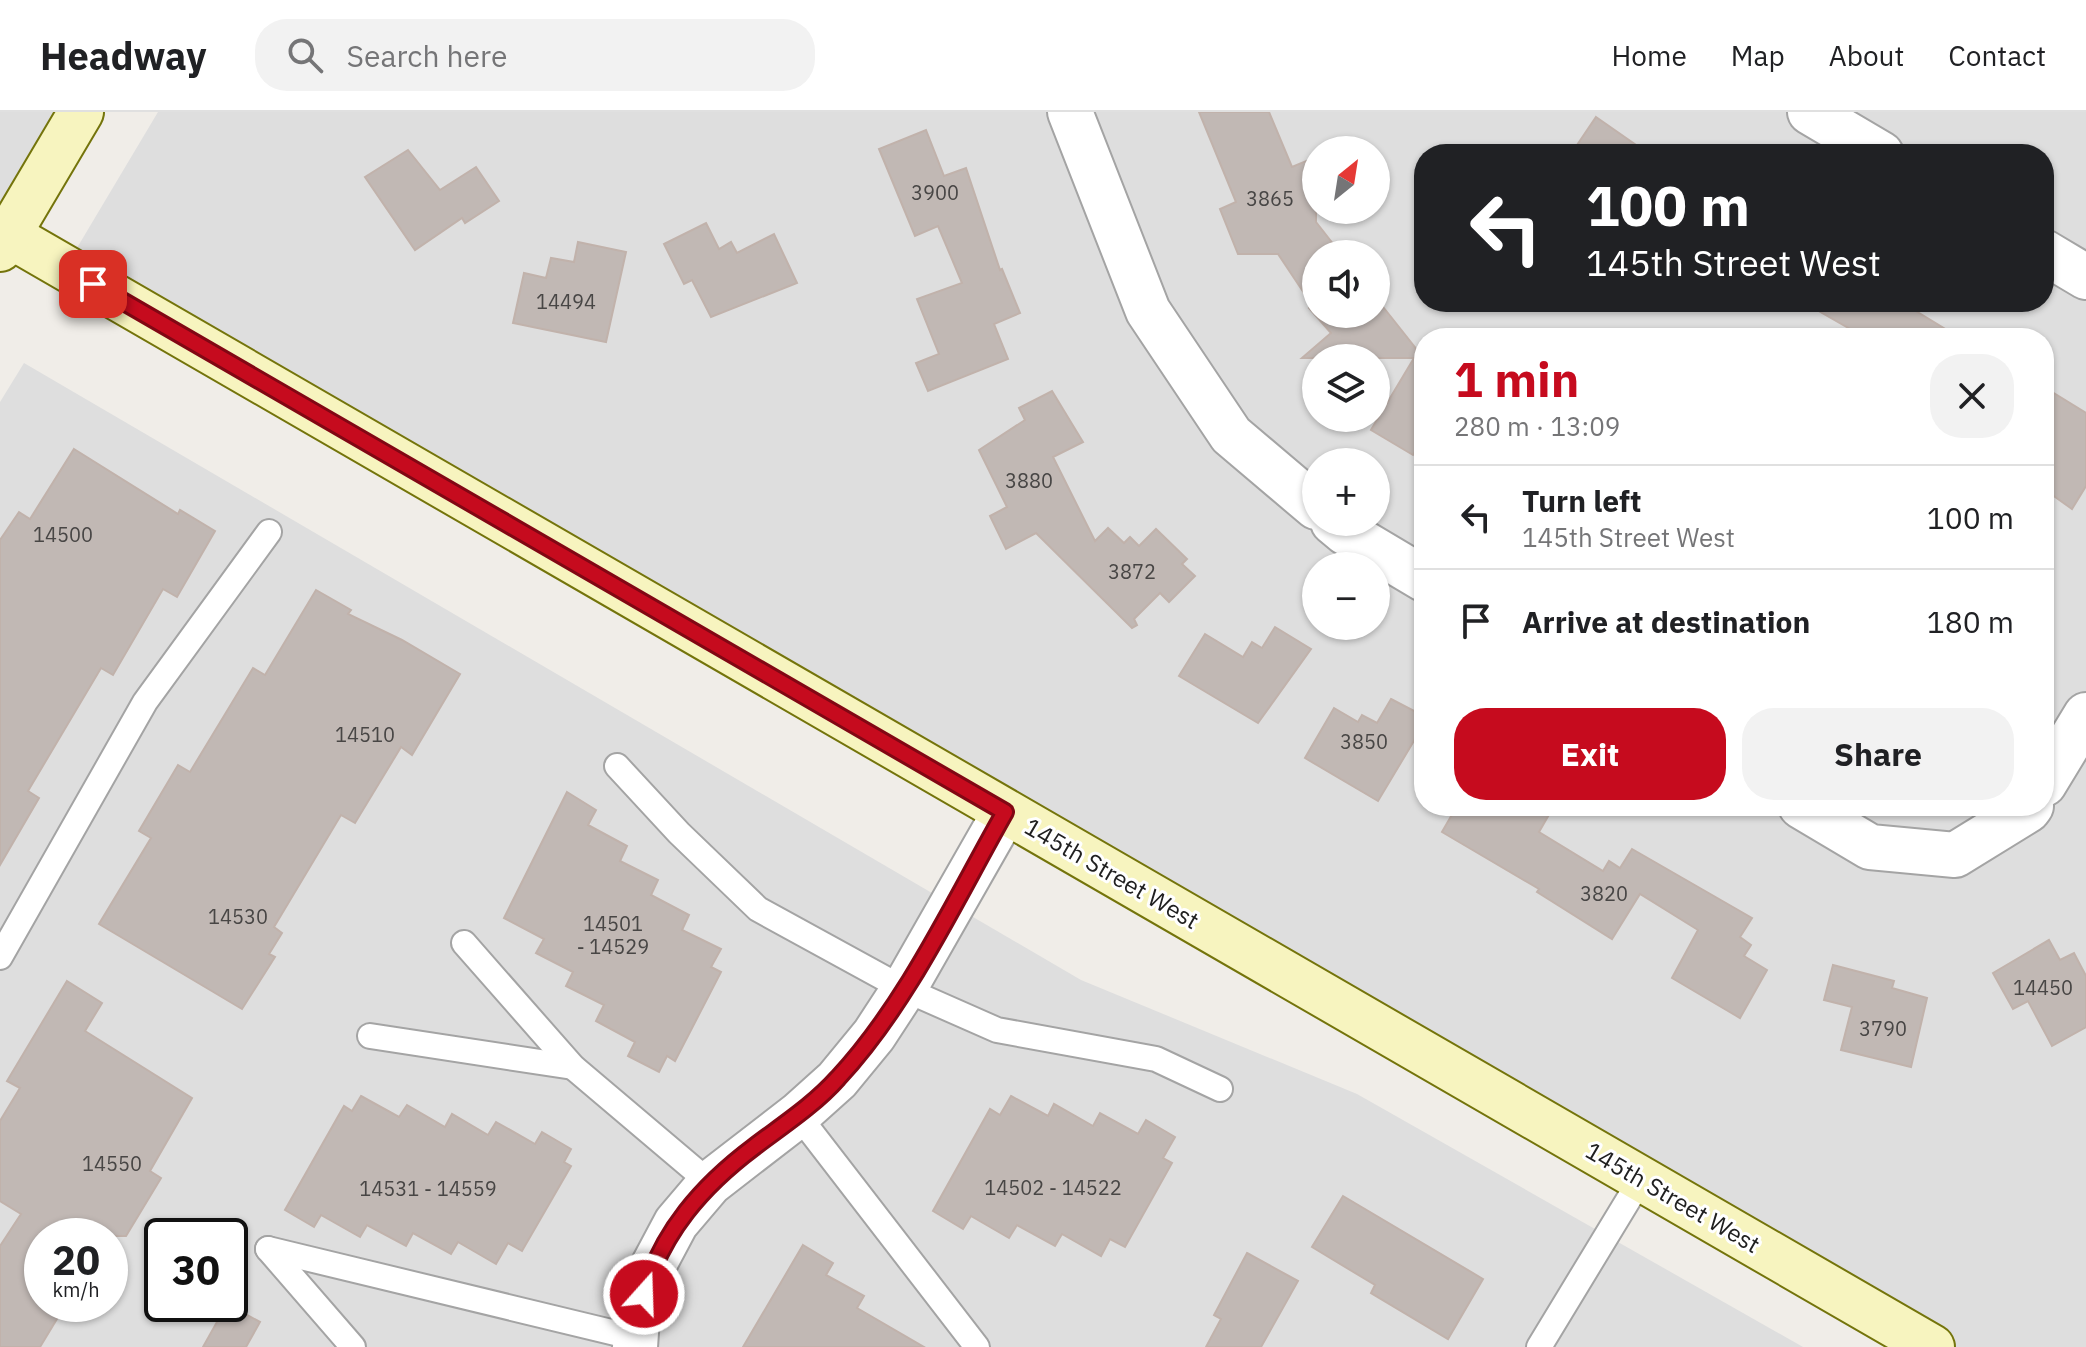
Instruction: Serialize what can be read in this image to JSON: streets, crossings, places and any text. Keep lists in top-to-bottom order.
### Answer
{
  "streets": {
    "street": ["145th Street West"]
  },
  "house_numbers": [
    "3900",
    "3865",
    "14494",
    "3880",
    "14500",
    "3872",
    "14510",
    "3850",
    "3820",
    "14530",
    "14501 - 14529",
    "14450",
    "3790",
    "14550",
    "14502 - 14522",
    "14531 - 14559"
  ],
  "north": "top right",
  "page": {
    "header": "Headway",
    "search": "Search here",
    "nav": [
      "Home",
      "Map",
      "About",
      "Contact"
    ],
    "map_buttons": ["+", "−"],
    "turn": ["100 m", "145th Street West"],
    "heading": ["1 min", "280 m · 13:09"],
    "list": [
      {
        "name": "Turn left",
        "note": "145th Street West",
        "value": "100 m"
      },
      {
        "name": "Arrive at destination",
        "value": "180 m"
      }
    ],
    "buttons": ["Exit", "Share"],
    "speed": "20 km/h",
    "limit": "30"
  }
}
